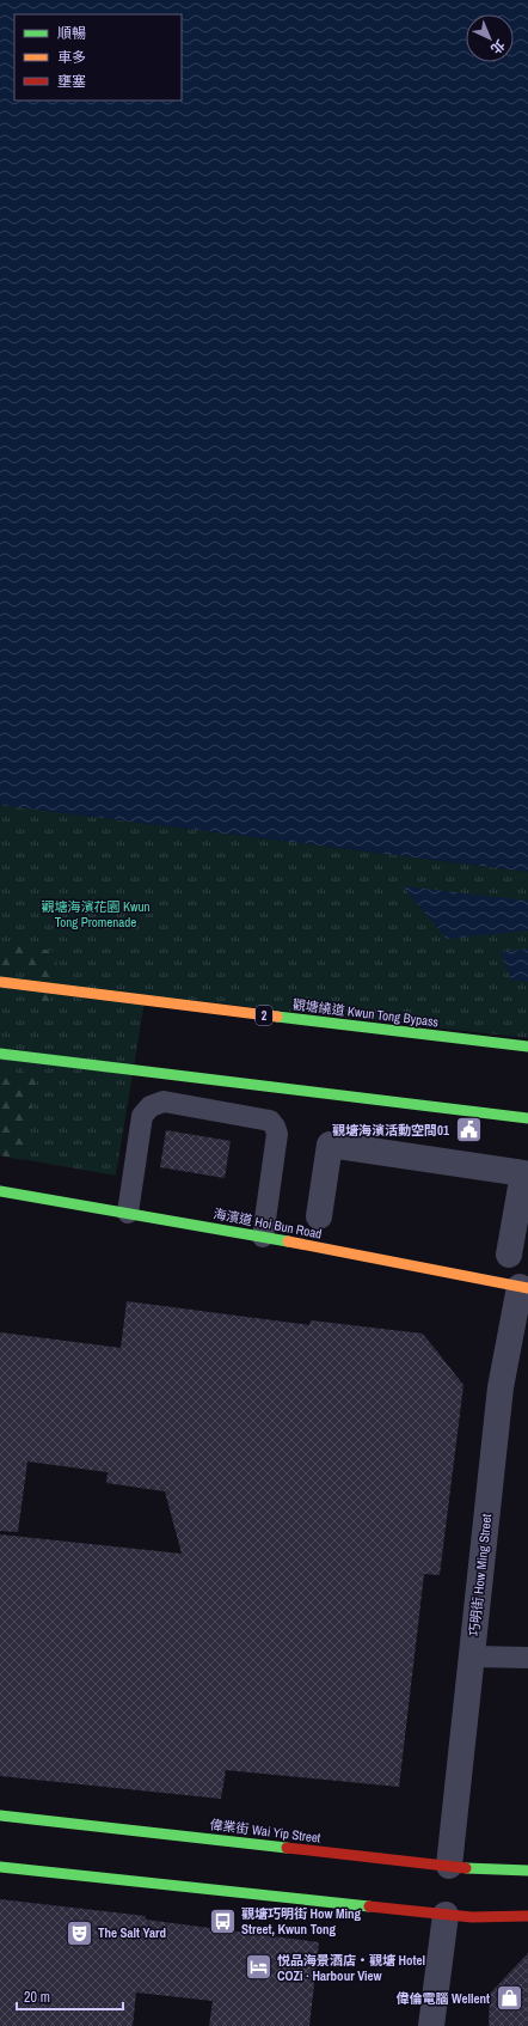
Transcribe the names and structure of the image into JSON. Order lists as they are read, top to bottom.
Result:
{
  "streets": {
    "main road": [
      "觀塘繞道 Kwun Tong Bypass",
      "2",
      "海濱道 Hoi Bun Road",
      "偉業街 Wai Yip Street"
    ],
    "street": ["巧明街 How Ming Street"]
  },
  "crossings": [
    ["海濱道 Hoi Bun Road", "巧明街 How Ming Street"],
    ["巧明街 How Ming Street", "偉業街 Wai Yip Street"]
  ],
  "parks": ["觀塘海濱花園 Kwun Tong Promenade"],
  "places": {
    "public building": ["觀塘海濱活動空間01"],
    "bus stop": ["觀塘巧明街 How Ming Street, Kwun Tong"],
    "theatre": ["The Salt Yard"],
    "hotel": ["悦品海景酒店‧觀塘 Hotel COZi ∙ Harbour View"],
    "shop": ["偉倫電腦 Wellent"]
  },
  "legend": ["順暢", "車多", "壅塞"],
  "scale_bar": "20 m",
  "north": "bottom right"
}
